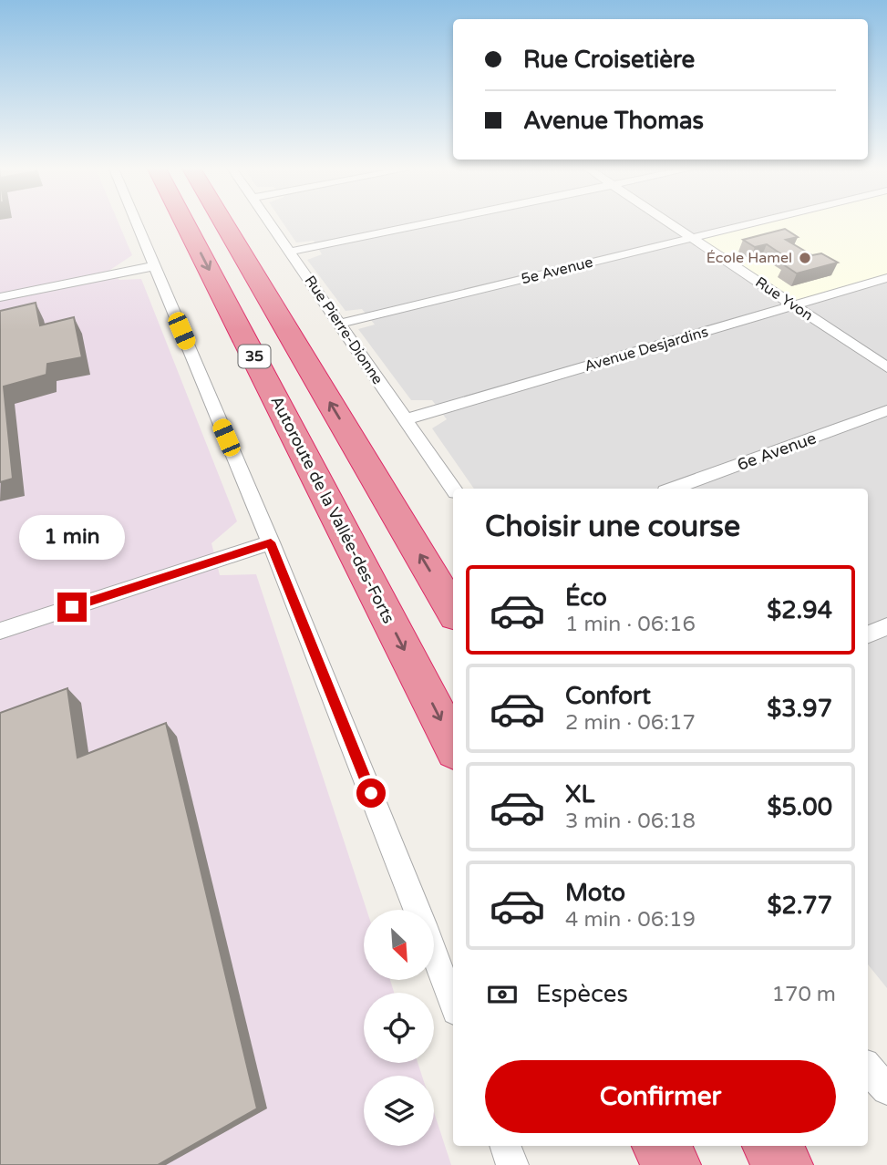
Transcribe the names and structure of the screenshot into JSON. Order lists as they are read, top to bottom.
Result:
{
  "streets": {
    "highway": ["35", "Autoroute de la Vallée-des-Forts"],
    "street": [
      "5e Avenue",
      "Rue Yvon",
      "Rue Pierre-Dionne",
      "Avenue Desjardins",
      "6e Avenue"
    ]
  },
  "crossings": [
    ["5e Avenue", "Rue Yvon"],
    ["5e Avenue", "Rue Pierre-Dionne"],
    ["Rue Yvon", "Avenue Desjardins"],
    ["Rue Pierre-Dionne", "Avenue Desjardins"]
  ],
  "places": ["École Hamel"],
  "north": "bottom right",
  "page": {
    "banner": ["Rue Croisetière", "Avenue Thomas"],
    "heading": "Choisir une course",
    "bubble": "1 min",
    "list": [
      {
        "name": "Éco",
        "note": "1 min · 06:16",
        "value": "$2.94"
      },
      {
        "name": "Confort",
        "note": "2 min · 06:17",
        "value": "$3.97"
      },
      {
        "name": "XL",
        "note": "3 min · 06:18",
        "value": "$5.00"
      },
      {
        "name": "Moto",
        "note": "4 min · 06:19",
        "value": "$2.77"
      }
    ],
    "pay": ["Espèces", "170 m"],
    "buttons": "Confirmer"
  }
}
